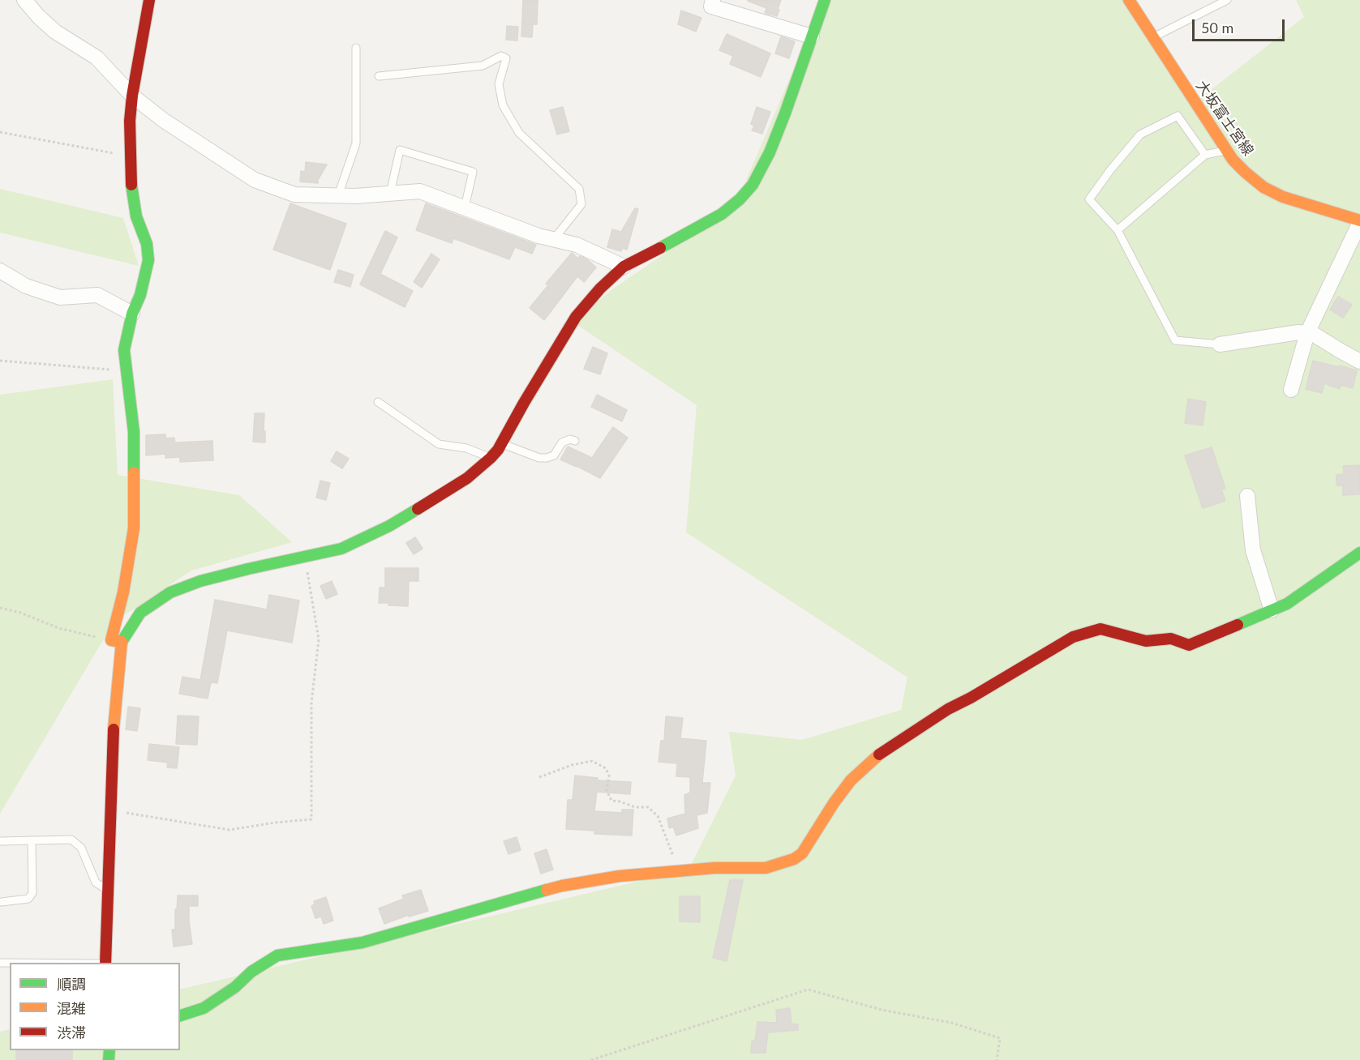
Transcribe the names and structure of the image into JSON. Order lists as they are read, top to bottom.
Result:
{
  "streets": {
    "street": ["大坂富士宮線"]
  },
  "legend": ["順調", "混雑", "渋滞"],
  "scale_bar": "50 m"
}
